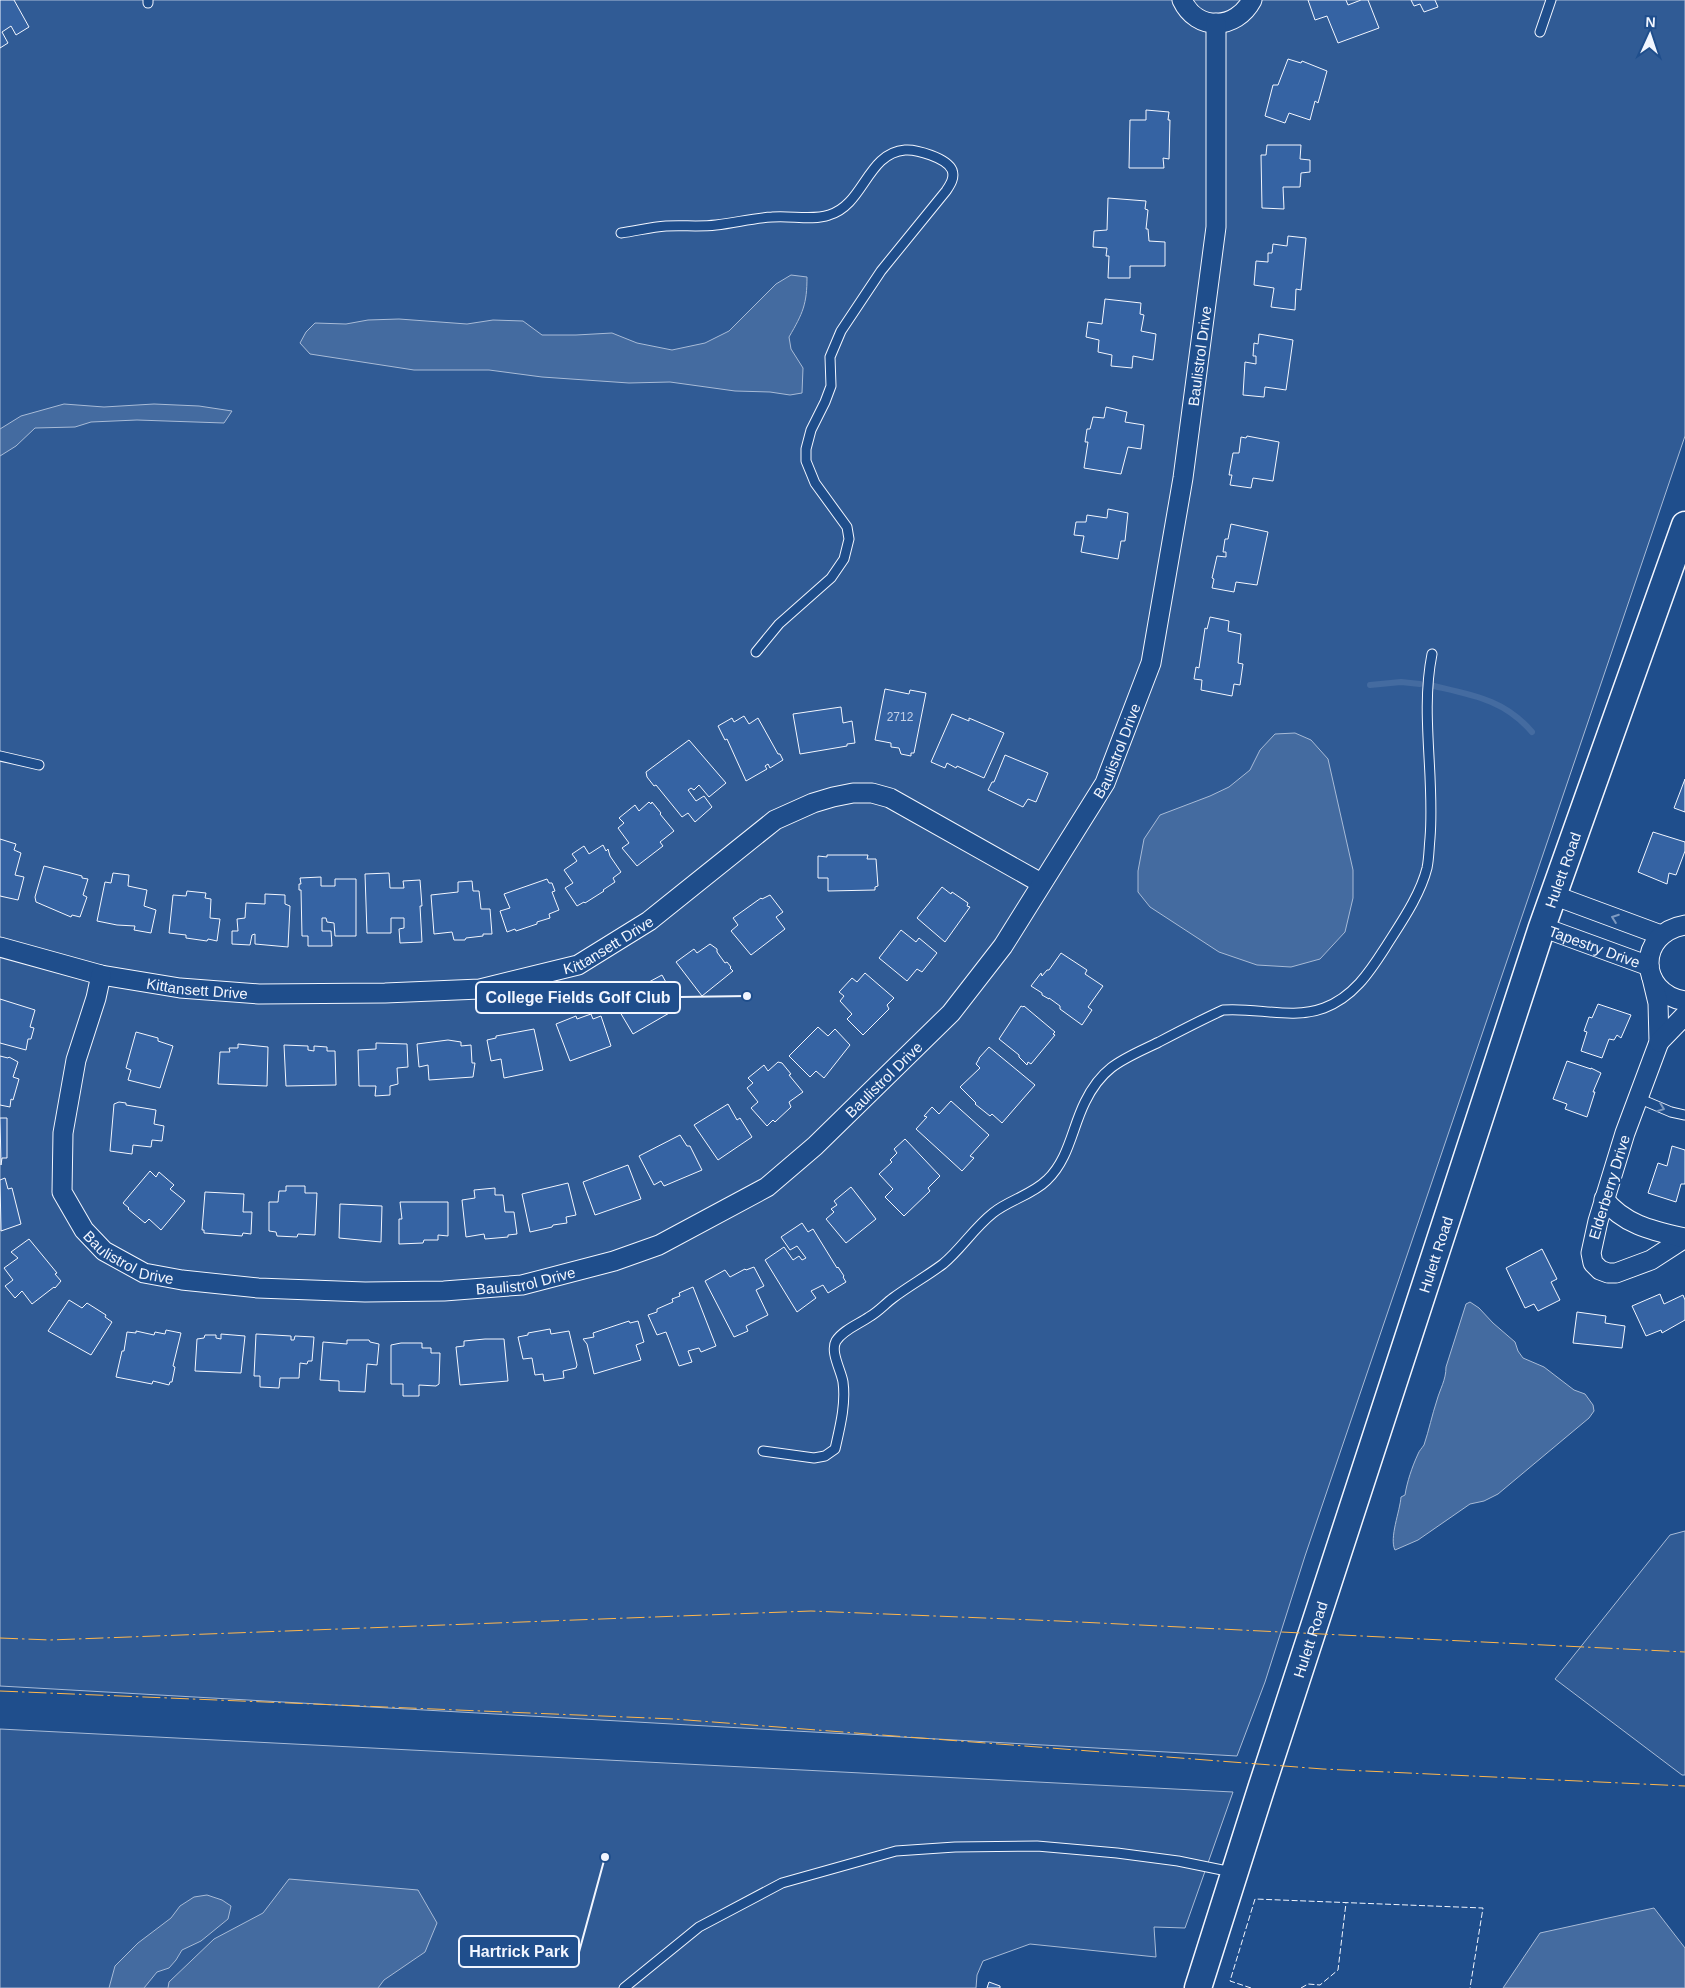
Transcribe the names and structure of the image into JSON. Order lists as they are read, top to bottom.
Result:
{
  "streets": {
    "street": [
      "Baulistrol Drive",
      "Hulett Road",
      "Kittansett Drive",
      "Tapestry Drive",
      "Elderberry Drive"
    ]
  },
  "crossings": [
    ["Baulistrol Drive", "Kittansett Drive"],
    ["Hulett Road", "Tapestry Drive"],
    ["Tapestry Drive", "Elderberry Drive"]
  ],
  "places": ["College Fields Golf Club", "Hartrick Park"],
  "house_numbers": ["2712"],
  "north": "top"
}
